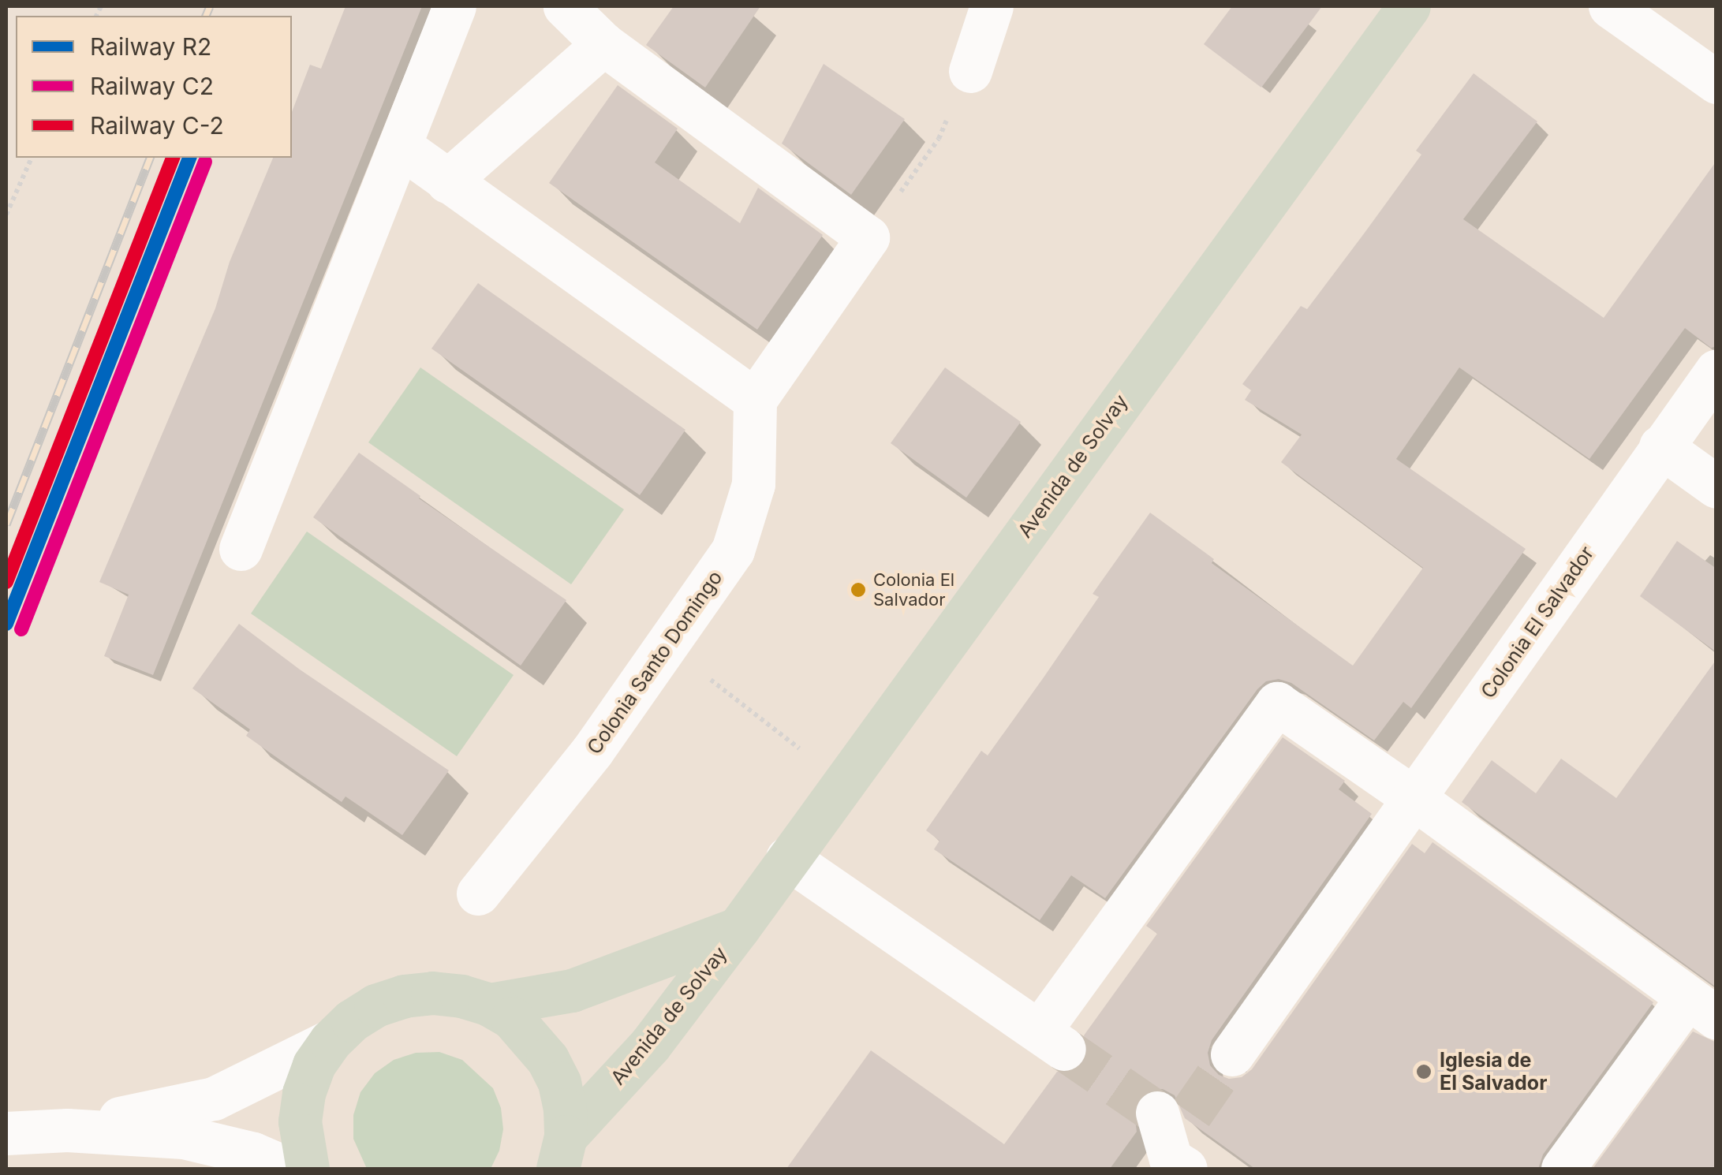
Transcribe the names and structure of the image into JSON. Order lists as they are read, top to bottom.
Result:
{
  "streets": {
    "highway": ["Avenida de Solvay"],
    "street": ["Colonia El Salvador", "Colonia Santo Domingo"]
  },
  "places": ["Colonia El Salvador", "Iglesia de El Salvador"],
  "lines": ["rail line R2", "rail line C-2", "rail line C2"],
  "legend": ["Railway R2", "Railway C2", "Railway C-2"]
}
